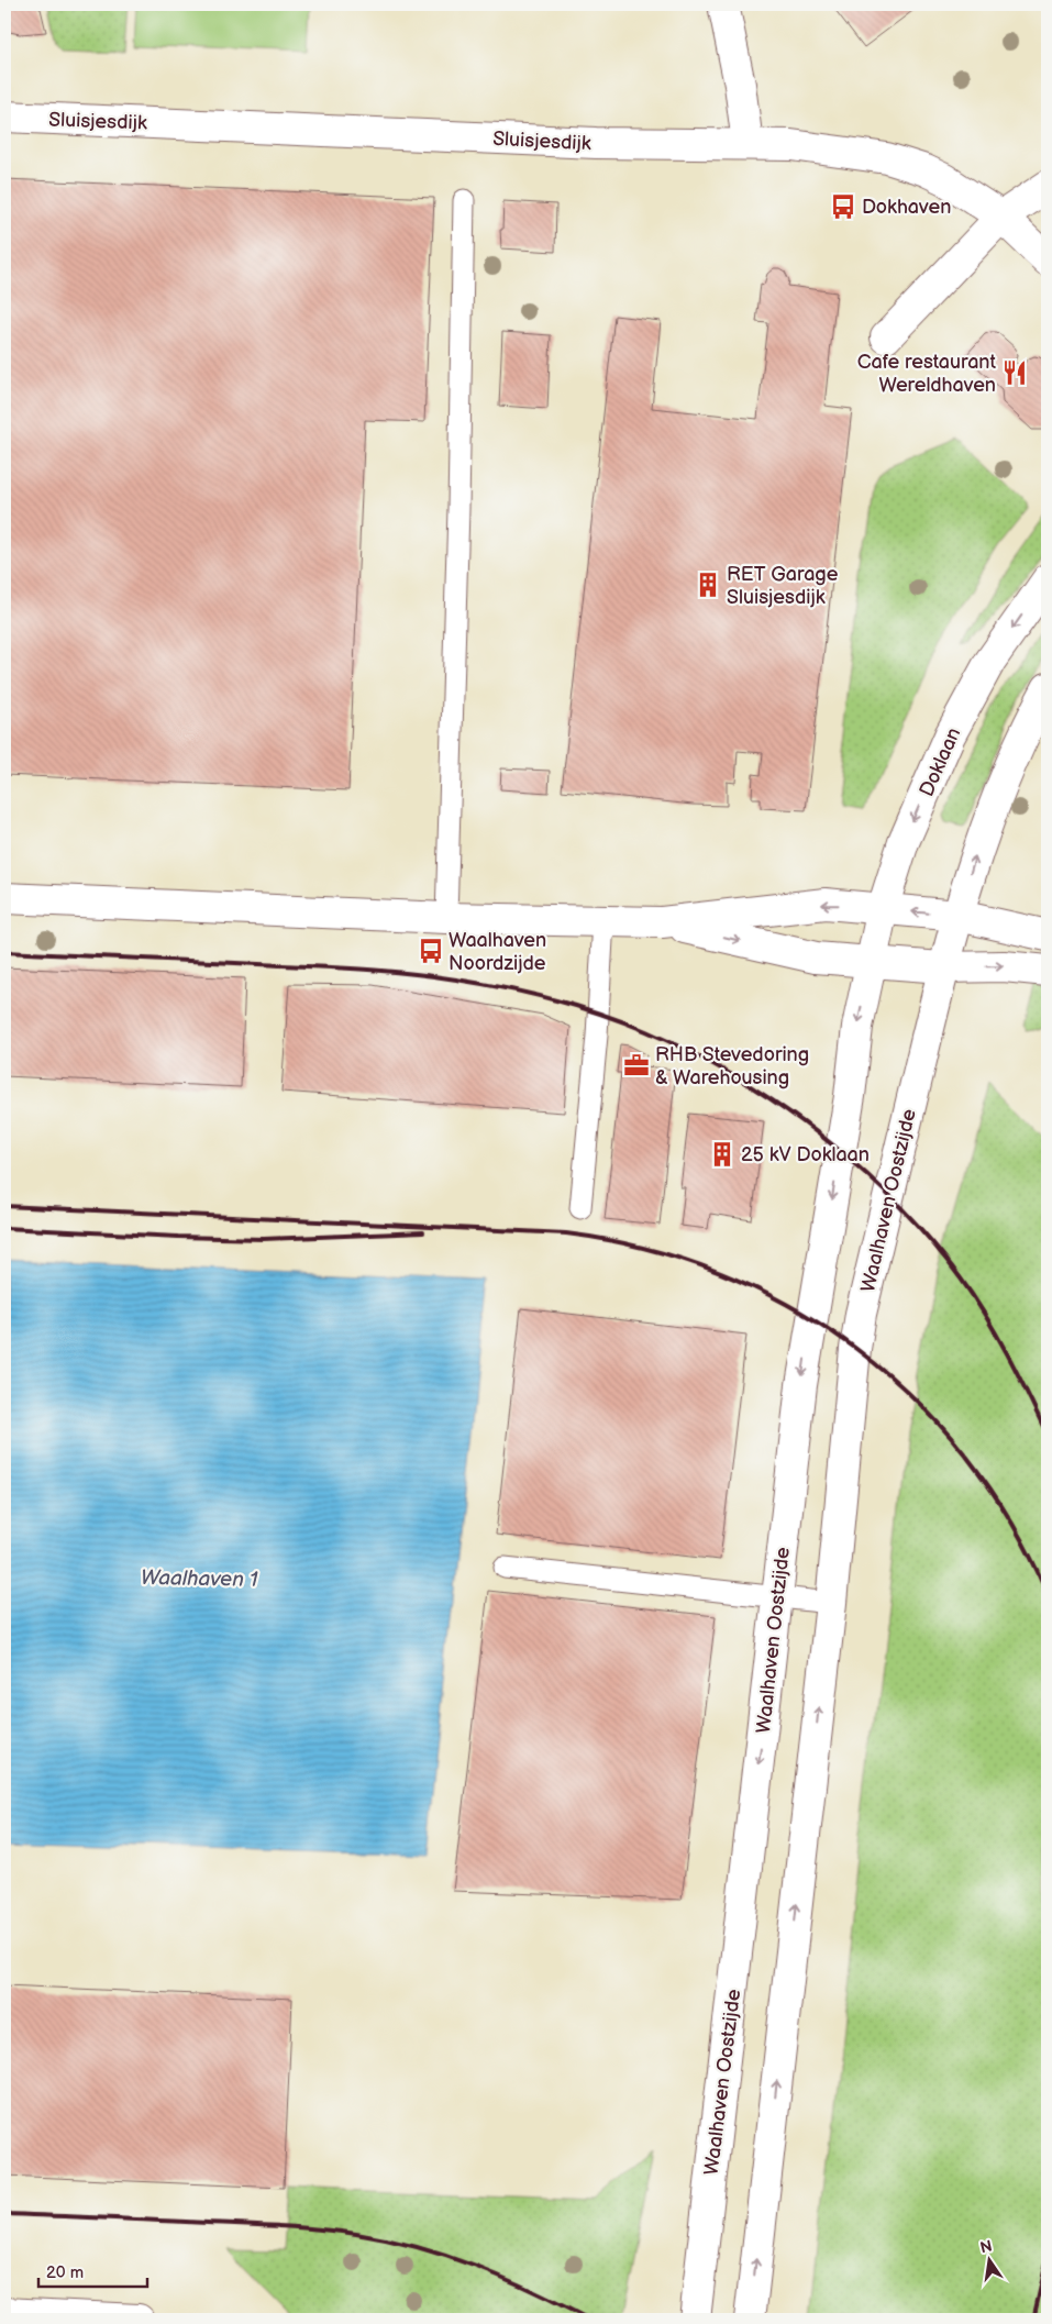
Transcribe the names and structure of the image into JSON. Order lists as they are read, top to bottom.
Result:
{
  "streets": {
    "main road": ["Sluisjesdijk", "Doklaan", "Waalhaven Oostzijde"]
  },
  "crossings": [
    ["Doklaan", "Waalhaven Oostzijde"]
  ],
  "water": ["Waalhaven 1"],
  "places": {
    "bus stop": ["Dokhaven", "Waalhaven Noordzijde"],
    "restaurant": ["Cafe restaurant Wereldhaven"],
    "building": ["RET Garage Sluisjesdijk", "25 kV Doklaan"],
    "office": ["RHB Stevedoring & Warehousing"]
  },
  "scale_bar": "20 m",
  "north": "top"
}
